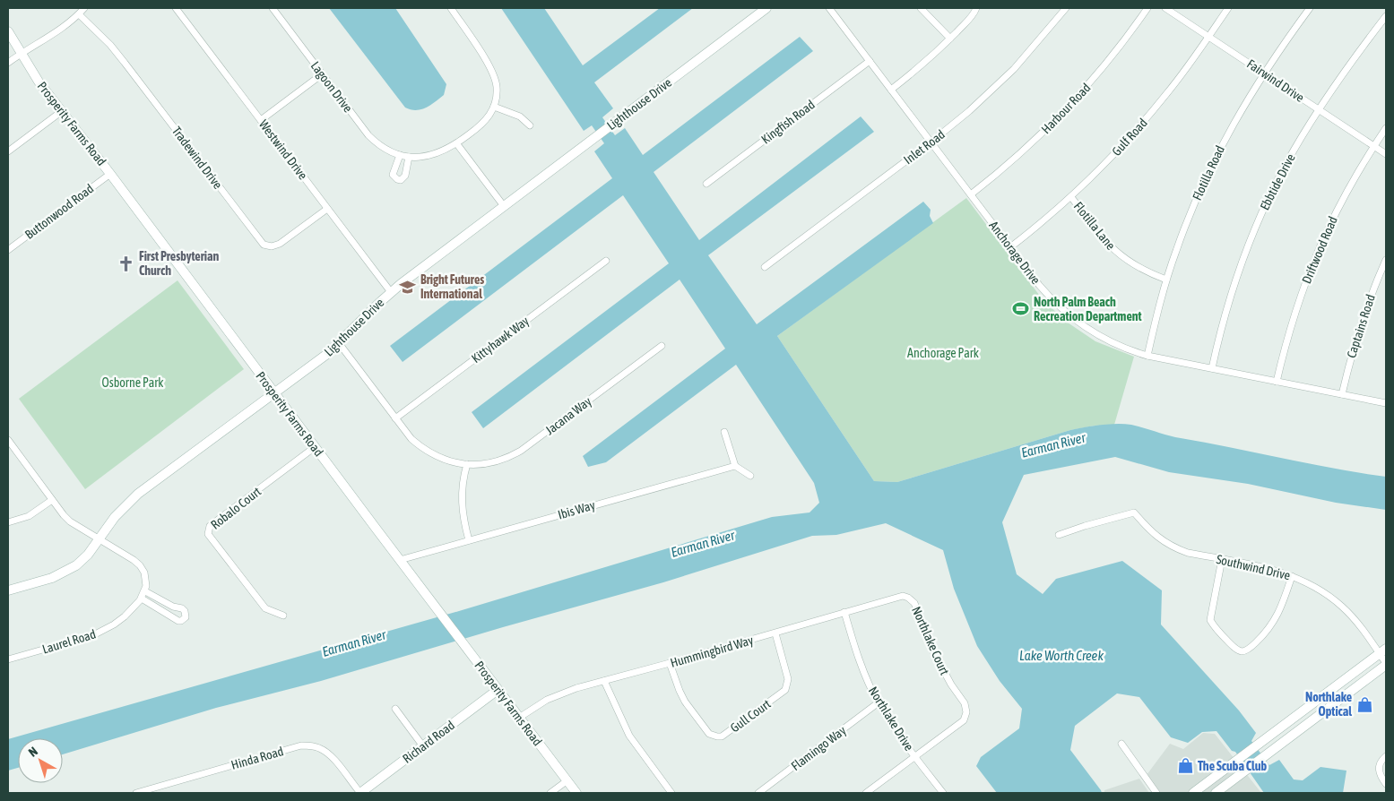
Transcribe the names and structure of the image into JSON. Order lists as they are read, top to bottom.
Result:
{
  "streets": {
    "street": [
      "Fairwind Drive",
      "Lagoon Drive",
      "Lighthouse Drive",
      "Harbour Road",
      "Kingfish Road",
      "Prosperity Farms Road",
      "Gulf Road",
      "Inlet Road",
      "Westwind Drive",
      "Tradewind Drive",
      "Flotilla Road",
      "Ebbtide Drive",
      "Buttonwood Road",
      "Flotilla Lane",
      "Driftwood Road",
      "Anchorage Drive",
      "Captains Road",
      "Kittyhawk Way",
      "Jacana Way",
      "Robalo Court",
      "Ibis Way",
      "Southwind Drive",
      "Northlake Court",
      "Laurel Road",
      "Hummingbird Way",
      "Gull Court",
      "Northlake Drive",
      "Richard Road",
      "Flamingo Way",
      "Hinda Road"
    ]
  },
  "crossings": [
    ["Fairwind Drive", "Gulf Road"],
    ["Fairwind Drive", "Flotilla Road"],
    ["Fairwind Drive", "Ebbtide Drive"],
    ["Fairwind Drive", "Driftwood Road"],
    ["Lighthouse Drive", "Prosperity Farms Road"],
    ["Lighthouse Drive", "Westwind Drive"],
    ["Harbour Road", "Anchorage Drive"],
    ["Kingfish Road", "Anchorage Drive"],
    ["Prosperity Farms Road", "Buttonwood Road"],
    ["Prosperity Farms Road", "Robalo Court"],
    ["Prosperity Farms Road", "Ibis Way"],
    ["Prosperity Farms Road", "Hummingbird Way"],
    ["Prosperity Farms Road", "Richard Road"],
    ["Gulf Road", "Flotilla Lane"],
    ["Gulf Road", "Anchorage Drive"],
    ["Inlet Road", "Anchorage Drive"],
    ["Westwind Drive", "Tradewind Drive"],
    ["Flotilla Road", "Flotilla Lane"],
    ["Flotilla Road", "Anchorage Drive"],
    ["Ebbtide Drive", "Anchorage Drive"],
    ["Driftwood Road", "Anchorage Drive"],
    ["Anchorage Drive", "Captains Road"],
    ["Northlake Court", "Hummingbird Way"],
    ["Northlake Court", "Northlake Drive"],
    ["Hummingbird Way", "Gull Court"],
    ["Hummingbird Way", "Northlake Drive"],
    ["Northlake Drive", "Flamingo Way"],
    ["Richard Road", "Hinda Road"]
  ],
  "water": ["Earman River", "Lake Worth Creek"],
  "parks": ["Anchorage Park", "Osborne Park"],
  "places": {
    "church": ["First Presbyterian Church"],
    "school or university": ["Bright Futures International"],
    "sports": ["North Palm Beach Recreation Department"],
    "shop": ["Northlake Optical", "The Scuba Club"]
  },
  "north": "top left"
}
